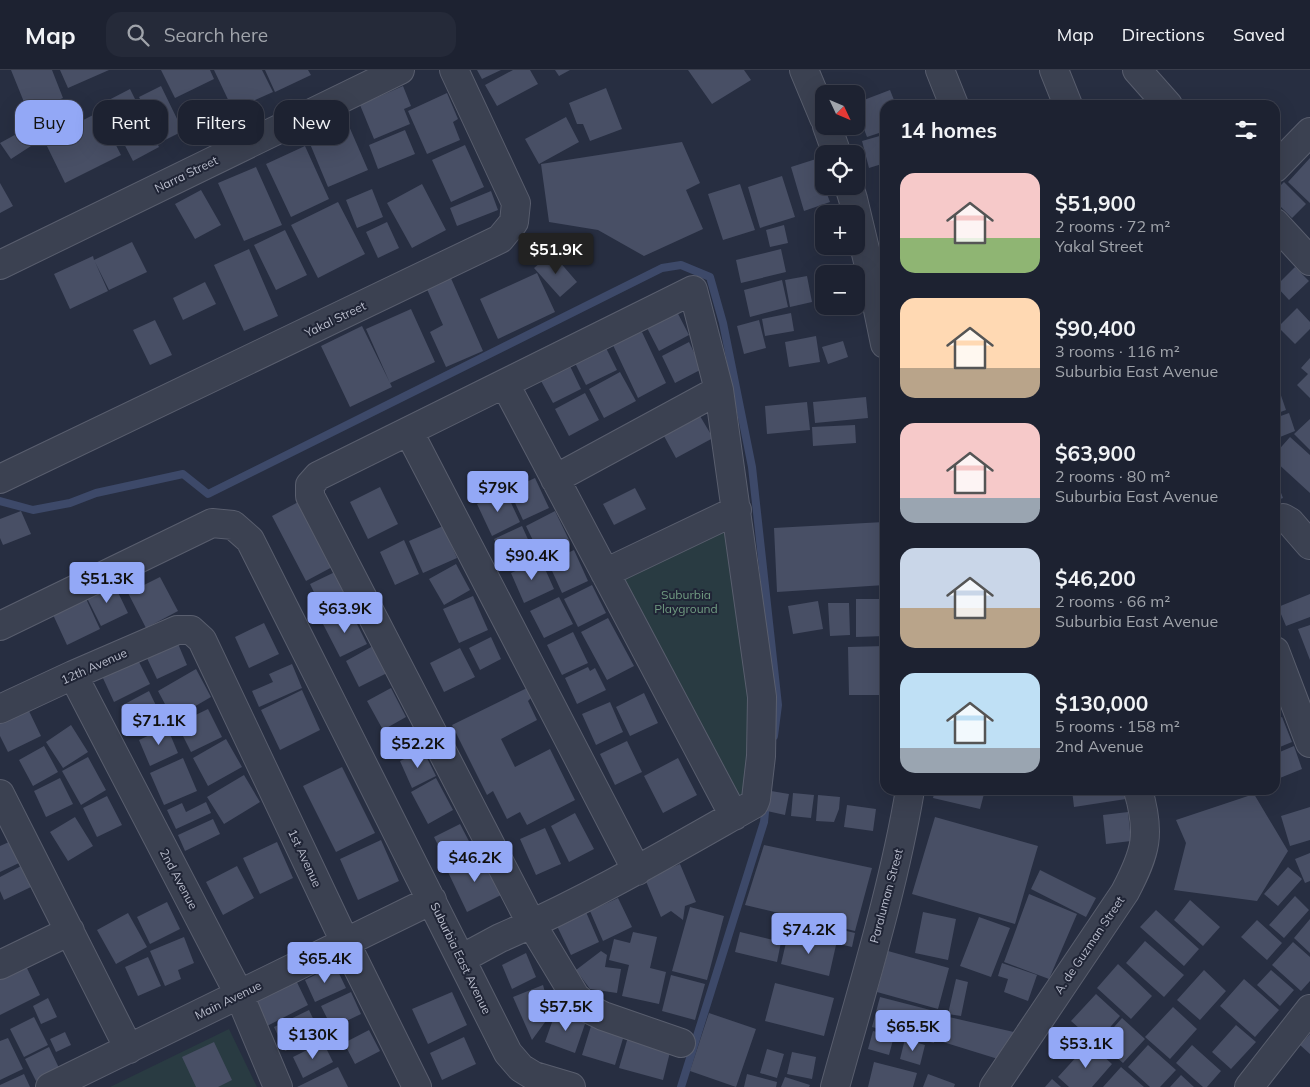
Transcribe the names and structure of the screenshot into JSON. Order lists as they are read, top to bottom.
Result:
{
  "streets": {
    "street": [
      "Narra Street",
      "Yakal Street",
      "12th Avenue",
      "1st Avenue",
      "2nd Avenue",
      "Paraluman Street",
      "A. de Guzman Street",
      "Suburbia East Avenue",
      "Main Avenue"
    ]
  },
  "crossings": [
    ["12th Avenue", "1st Avenue"],
    ["12th Avenue", "2nd Avenue"],
    ["1st Avenue", "Main Avenue"],
    ["2nd Avenue", "Main Avenue"],
    ["Suburbia East Avenue", "Main Avenue"]
  ],
  "parks": ["Suburbia Playground"],
  "north": "bottom right",
  "page": {
    "header": "Map",
    "search": "Search here",
    "nav": ["Map", "Directions", "Saved"],
    "map_buttons": ["+", "−"],
    "chip": [
      "Buy",
      "Rent",
      "Filters",
      "New"
    ],
    "heading": "14 homes",
    "list": [
      {
        "name": "$51,900",
        "note": "2 rooms · 72 m² · Yakal Street"
      },
      {
        "name": "$90,400",
        "note": "3 rooms · 116 m² · Suburbia East Avenue"
      },
      {
        "name": "$63,900",
        "note": "2 rooms · 80 m² · Suburbia East Avenue"
      },
      {
        "name": "$46,200",
        "note": "2 rooms · 66 m² · Suburbia East Avenue"
      },
      {
        "name": "$130,000",
        "note": "5 rooms · 158 m² · 2nd Avenue"
      }
    ],
    "price": [
      "$51.9K",
      "$79K",
      "$90.4K",
      "$51.3K",
      "$63.9K",
      "$71.1K",
      "$52.2K",
      "$46.2K",
      "$74.2K",
      "$65.4K",
      "$57.5K",
      "$65.5K",
      "$130K",
      "$53.1K"
    ]
  }
}
